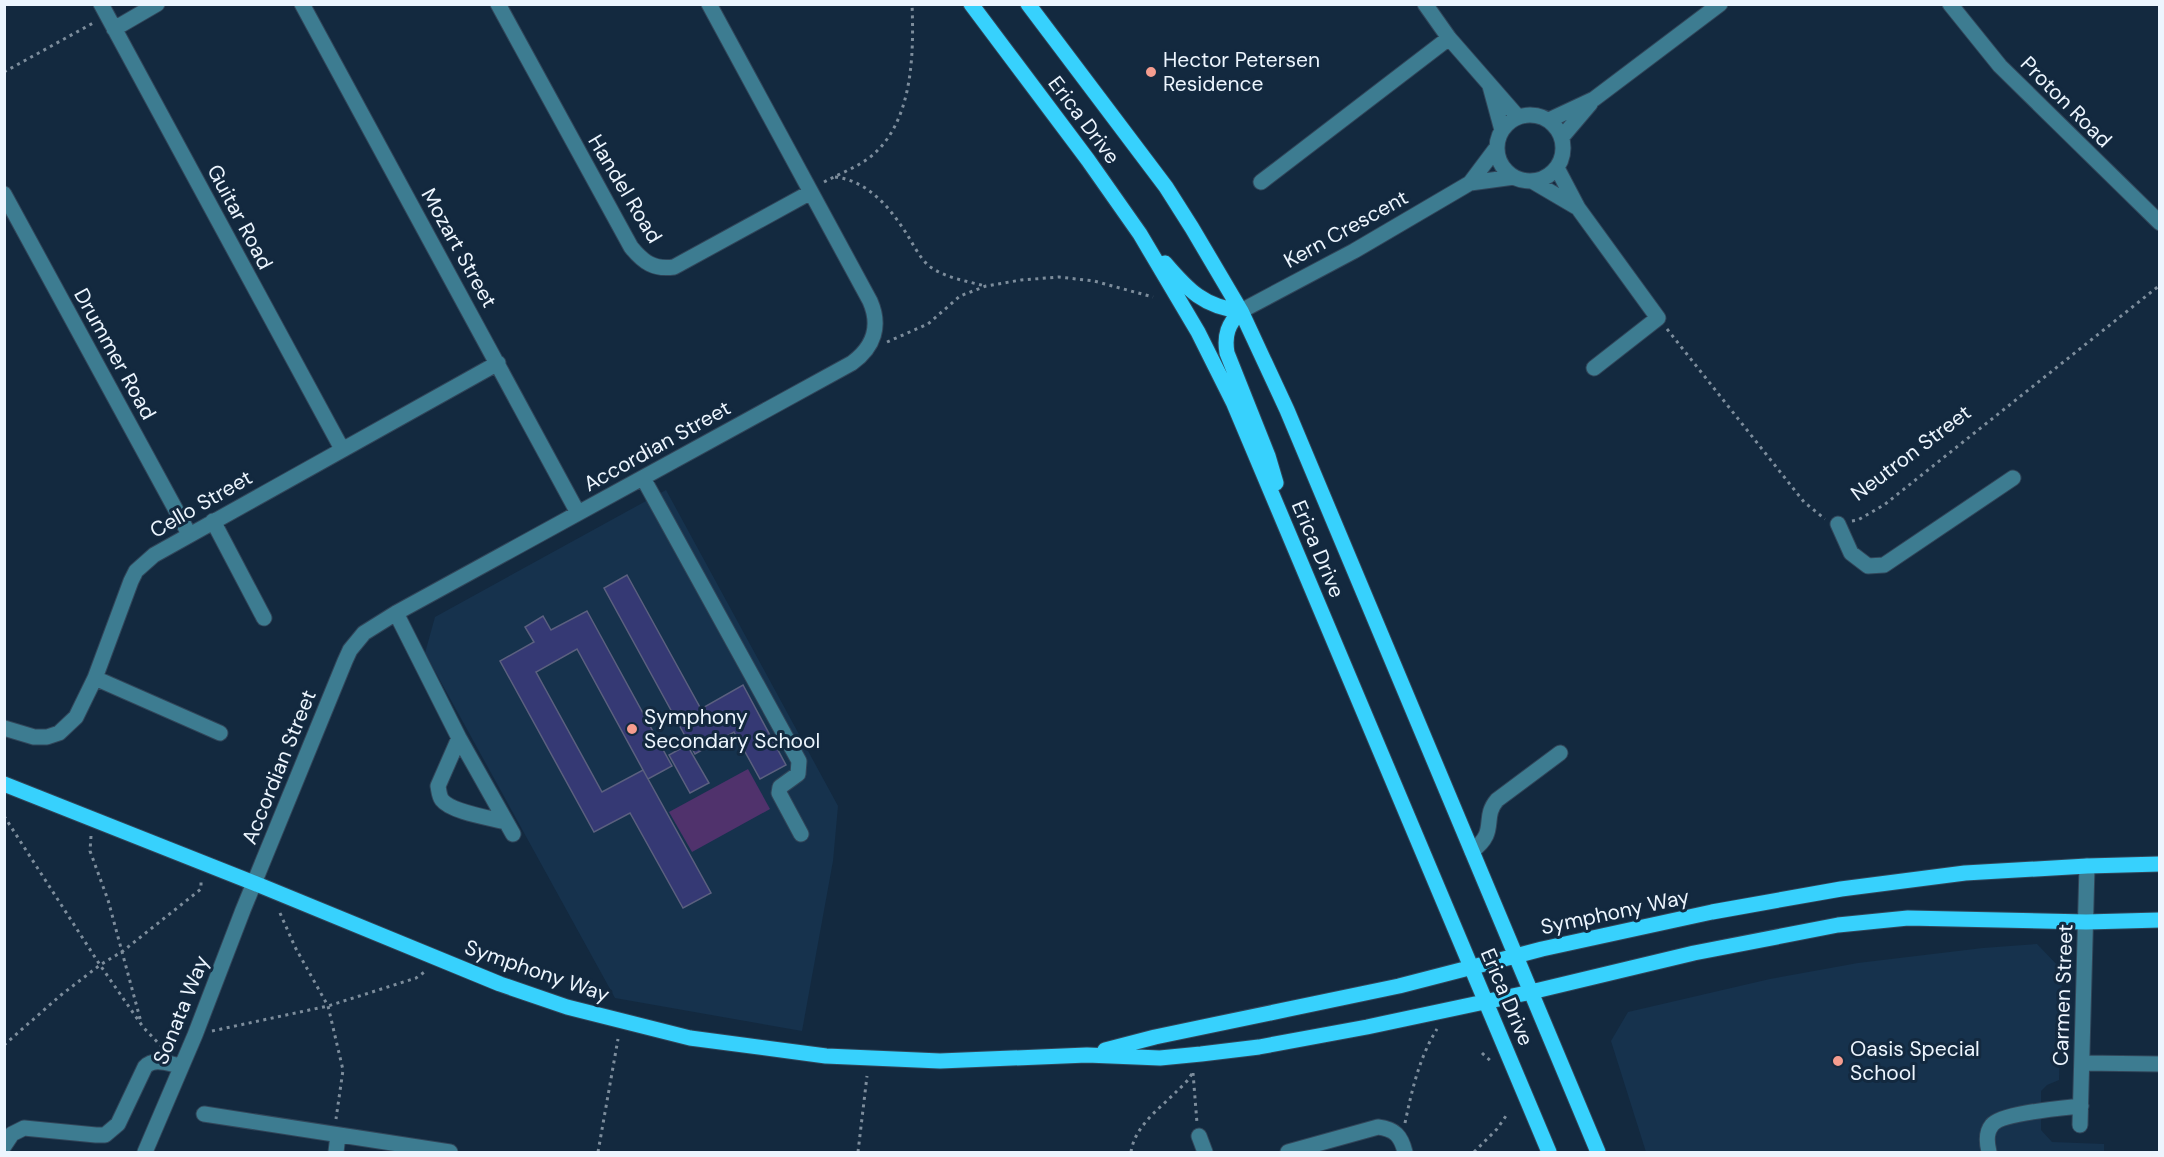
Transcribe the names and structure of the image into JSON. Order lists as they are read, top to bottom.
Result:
{
  "streets": {
    "main road": ["Erica Drive", "Symphony Way"],
    "street": [
      "Proton Road",
      "Handel Road",
      "Guitar Road",
      "Kern Crescent",
      "Mozart Street",
      "Drummer Road",
      "Accordian Street",
      "Cello Street",
      "Carmen Street",
      "Sonata Way"
    ],
    "path": ["Neutron Street"]
  },
  "crossings": [
    ["Erica Drive", "Kern Crescent"],
    ["Erica Drive", "Symphony Way"],
    ["Handel Road", "Accordian Street"],
    ["Guitar Road", "Cello Street"],
    ["Mozart Street", "Accordian Street"],
    ["Mozart Street", "Cello Street"],
    ["Drummer Road", "Cello Street"],
    ["Accordian Street", "Symphony Way"],
    ["Accordian Street", "Sonata Way"],
    ["Symphony Way", "Carmen Street"],
    ["Symphony Way", "Sonata Way"]
  ],
  "places": ["Hector Petersen Residence", "Symphony Secondary School", "Oasis Special School"]
}
